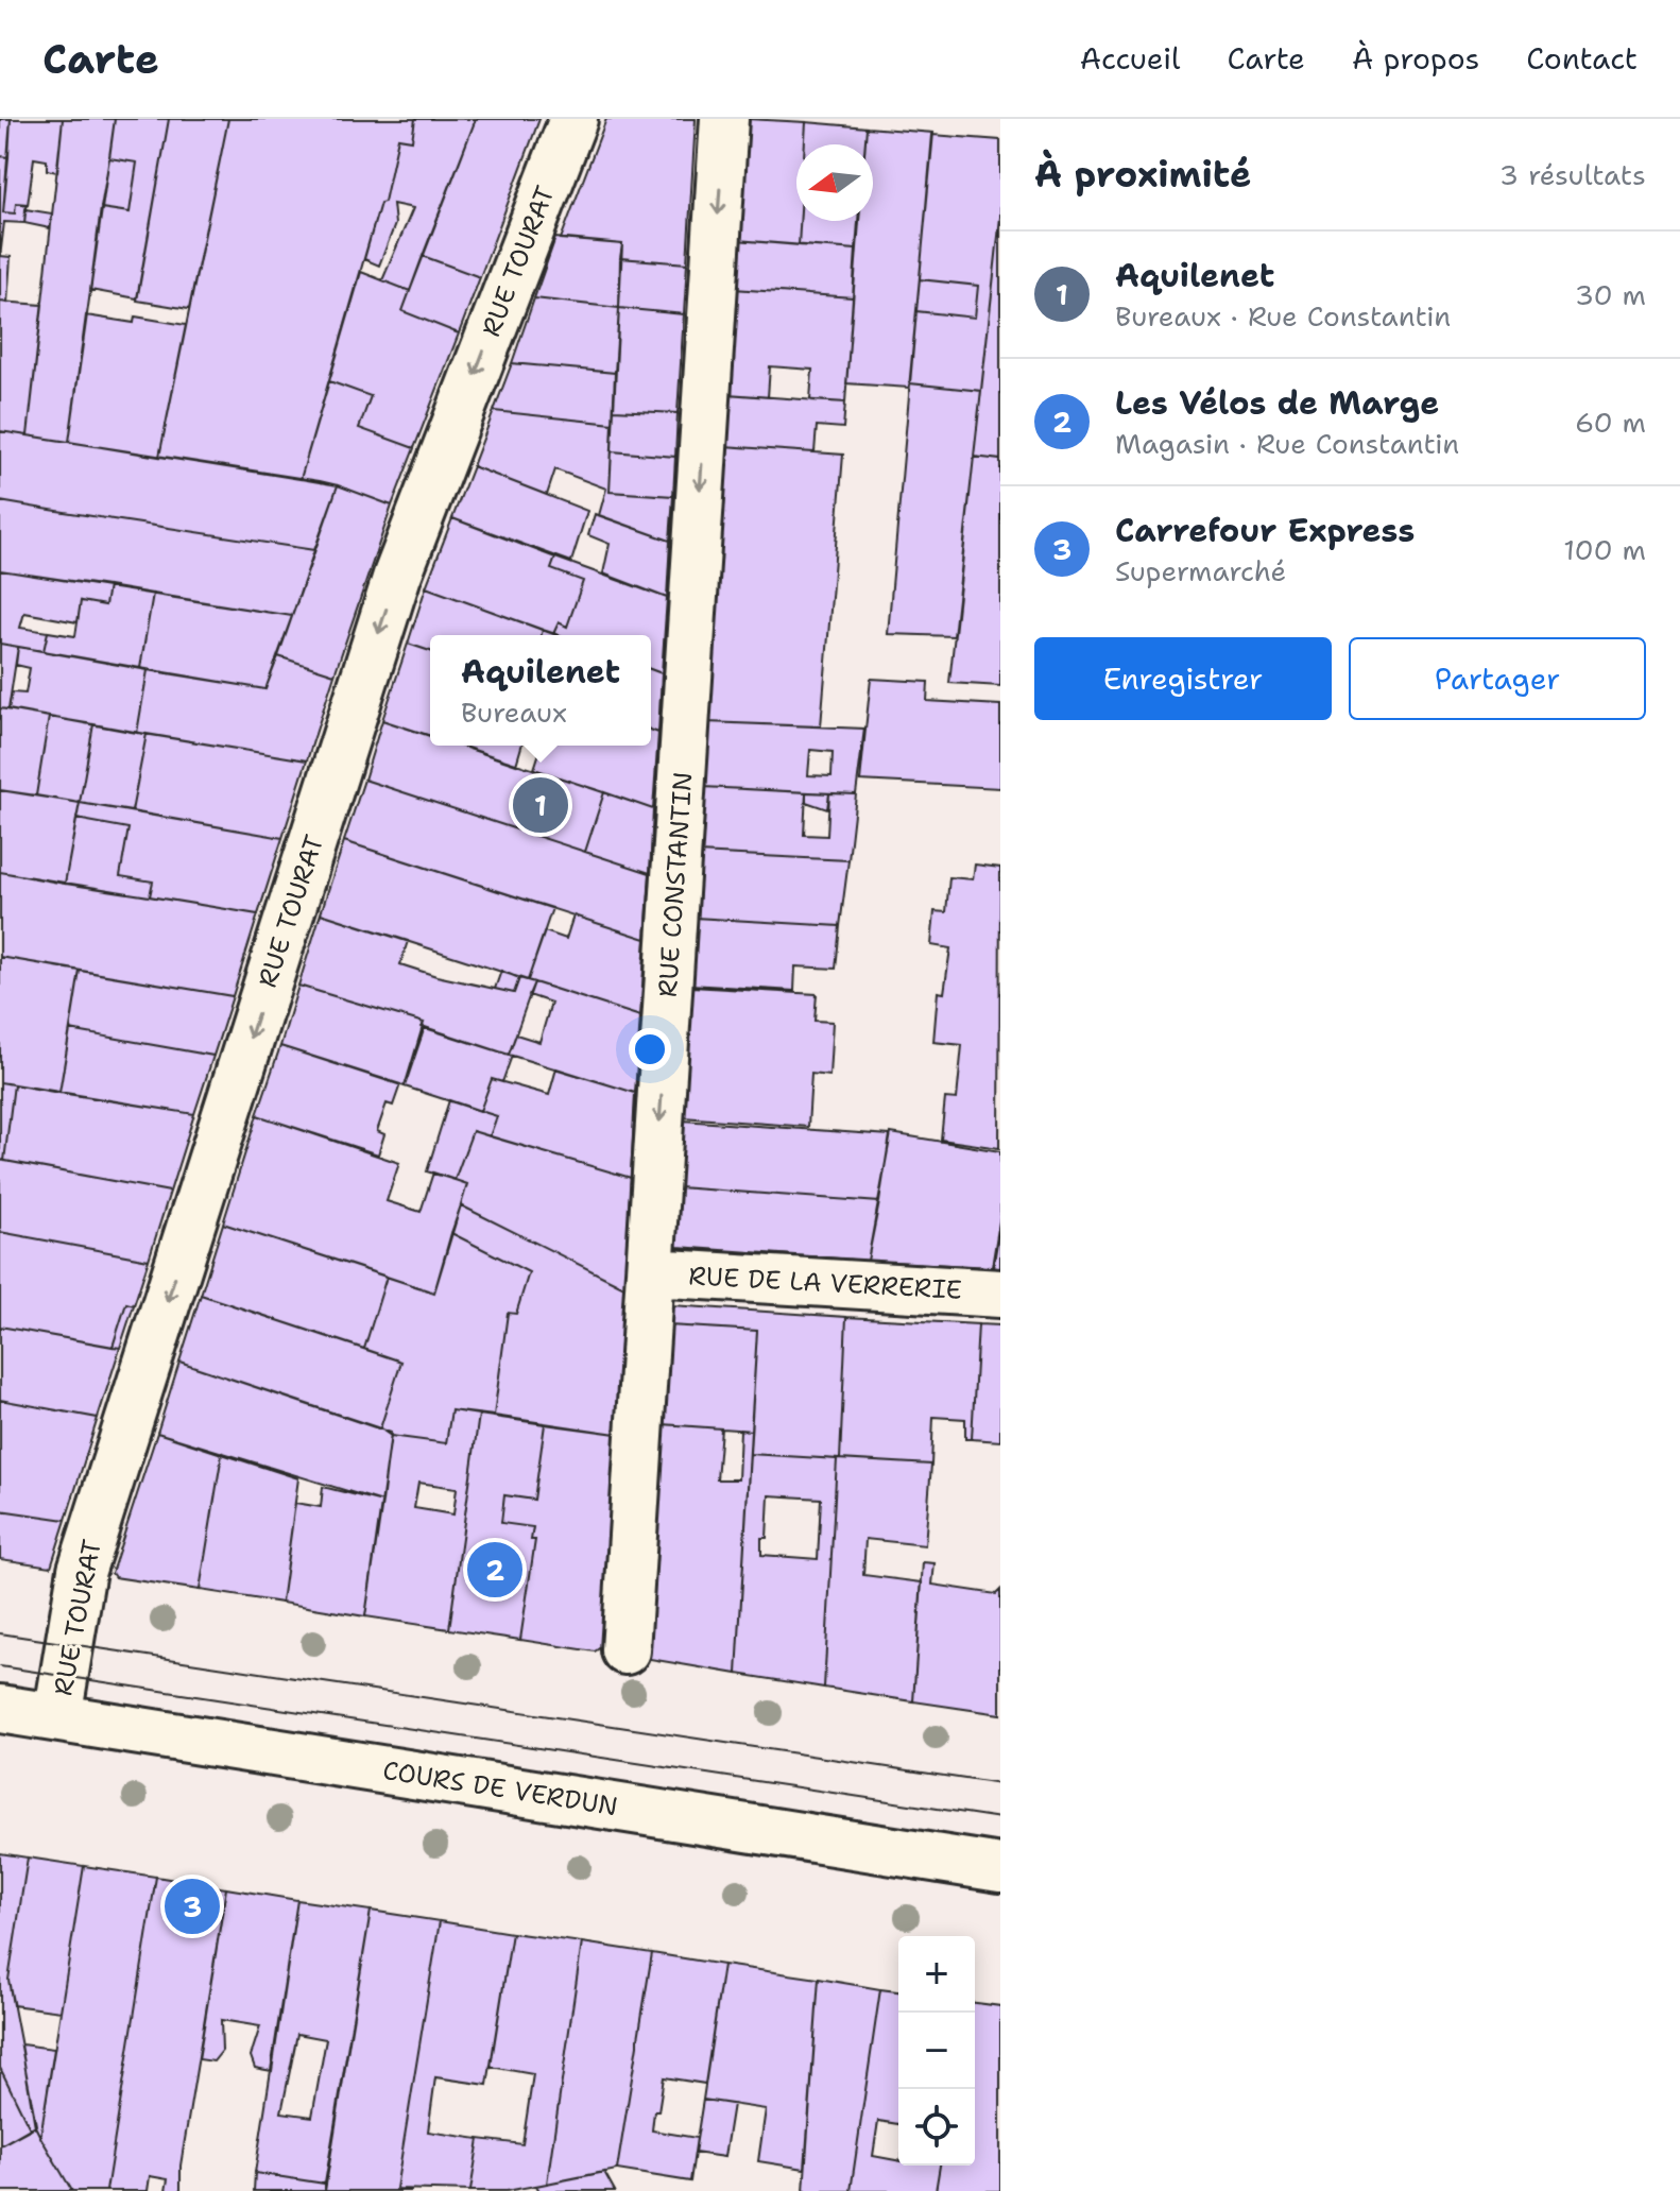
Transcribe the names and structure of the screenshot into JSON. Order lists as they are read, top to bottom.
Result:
{
  "streets": {
    "street": [
      "RUE TOURAT",
      "RUE CONSTANTIN",
      "RUE DE LA VERRERIE",
      "COURS DE VERDUN"
    ]
  },
  "crossings": [
    ["RUE TOURAT", "COURS DE VERDUN"],
    ["RUE CONSTANTIN", "RUE DE LA VERRERIE"]
  ],
  "one_way": ["RUE TOURAT", "RUE CONSTANTIN"],
  "north": "left",
  "page": {
    "header": "Carte",
    "nav": [
      "Accueil",
      "Carte",
      "À propos",
      "Contact"
    ],
    "heading": ["À proximité", "3 résultats"],
    "list": [
      {
        "mark": "1",
        "name": "Aquilenet",
        "note": "Bureaux · Rue Constantin",
        "value": "30 m"
      },
      {
        "mark": "2",
        "name": "Les Vélos de Marge",
        "note": "Magasin · Rue Constantin",
        "value": "60 m"
      },
      {
        "mark": "3",
        "name": "Carrefour Express",
        "note": "Supermarché",
        "value": "100 m"
      }
    ],
    "buttons": ["Enregistrer", "Partager"],
    "popup": ["Aquilenet", "Bureaux"],
    "pins": ["1", "2", "3"],
    "map_buttons": ["+", "−"]
  }
}
